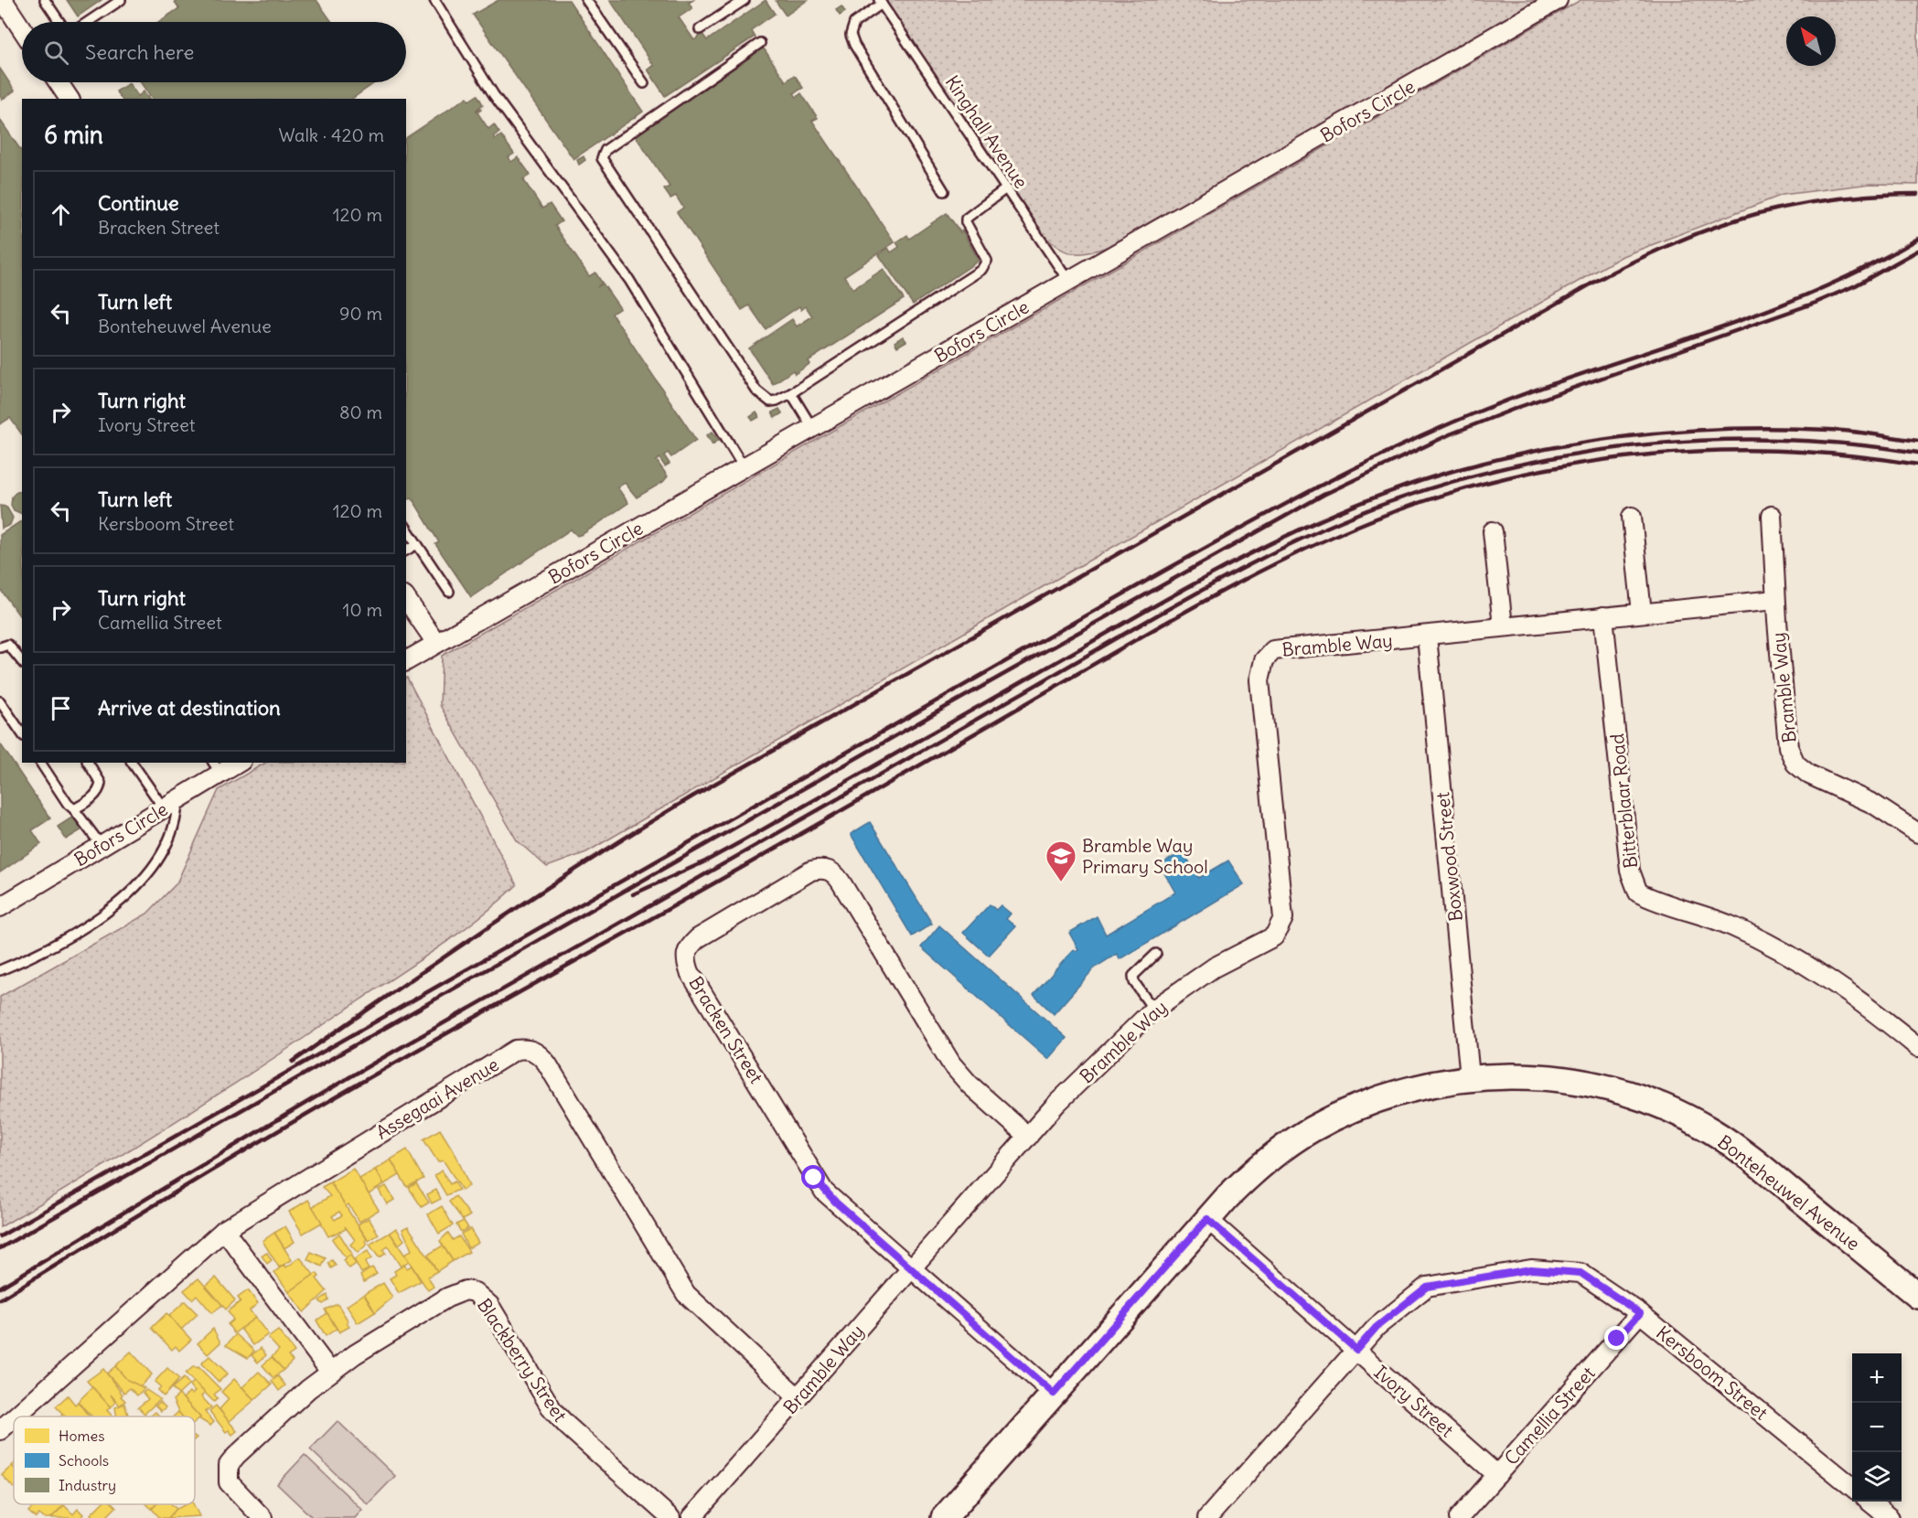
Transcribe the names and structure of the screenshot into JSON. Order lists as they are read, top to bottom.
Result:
{
  "streets": {
    "street": [
      "Bofors Circle",
      "Bramble Way",
      "Bitterblaar Road",
      "Boxwood Street",
      "Bracken Street",
      "Assegaai Avenue",
      "Bonteheuwel Avenue",
      "Blackberry Street",
      "Kersboom Street",
      "Ivory Street",
      "Camellia Street"
    ],
    "lane": ["Kinghall Avenue"]
  },
  "crossings": [
    ["Bofors Circle", "Kinghall Avenue"],
    ["Bramble Way", "Bitterblaar Road"],
    ["Bramble Way", "Boxwood Street"],
    ["Bramble Way", "Bracken Street"],
    ["Bramble Way", "Assegaai Avenue"],
    ["Boxwood Street", "Bonteheuwel Avenue"],
    ["Bracken Street", "Bonteheuwel Avenue"],
    ["Bonteheuwel Avenue", "Ivory Street"],
    ["Kersboom Street", "Ivory Street"],
    ["Kersboom Street", "Camellia Street"],
    ["Ivory Street", "Camellia Street"]
  ],
  "places": {
    "school or university": ["Bramble Way Primary School"]
  },
  "legend": ["Homes", "Schools", "Industry"],
  "north": "top left",
  "page": {
    "search": "Search here",
    "heading": ["6 min", "Walk · 420 m"],
    "list": [
      ["Continue", "Bracken Street", "120 m"],
      ["Turn left", "Bonteheuwel Avenue", "90 m"],
      ["Turn right", "Ivory Street", "80 m"],
      ["Turn left", "Kersboom Street", "120 m"],
      ["Turn right", "Camellia Street", "10 m"],
      "Arrive at destination"
    ],
    "map_buttons": ["+", "−"]
  }
}
